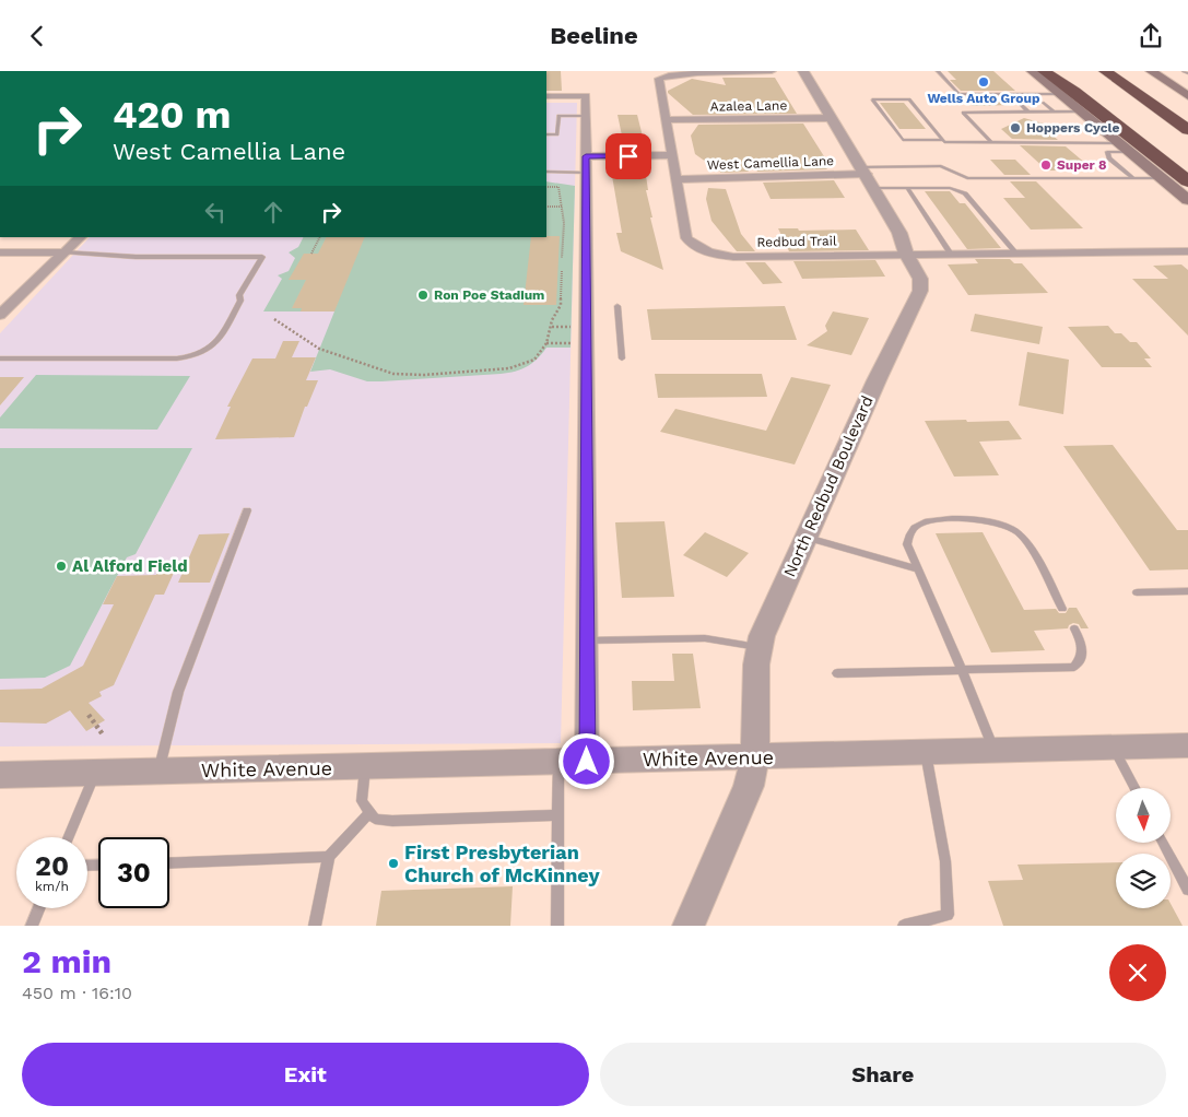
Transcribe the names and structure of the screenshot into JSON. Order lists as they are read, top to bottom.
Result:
{
  "streets": {
    "street": [
      "Azalea Lane",
      "West Camellia Lane",
      "Redbud Trail",
      "North Redbud Boulevard",
      "White Avenue"
    ]
  },
  "crossings": [
    ["Azalea Lane", "Redbud Trail"],
    ["Azalea Lane", "North Redbud Boulevard"],
    ["West Camellia Lane", "Redbud Trail"],
    ["West Camellia Lane", "North Redbud Boulevard"],
    ["Redbud Trail", "North Redbud Boulevard"],
    ["North Redbud Boulevard", "White Avenue"]
  ],
  "places": [
    "Wells Auto Group",
    "Hoppers Cycle",
    "Super 8",
    "Ron Poe Stadium",
    "Al Alford Field",
    "First Presbyterian Church of McKinney"
  ],
  "north": "bottom",
  "page": {
    "header": "Beeline",
    "turn": ["420 m", "West Camellia Lane"],
    "speed": "20 km/h",
    "limit": "30",
    "heading": ["2 min", "450 m · 16:10"],
    "buttons": ["Exit", "Share"]
  }
}
